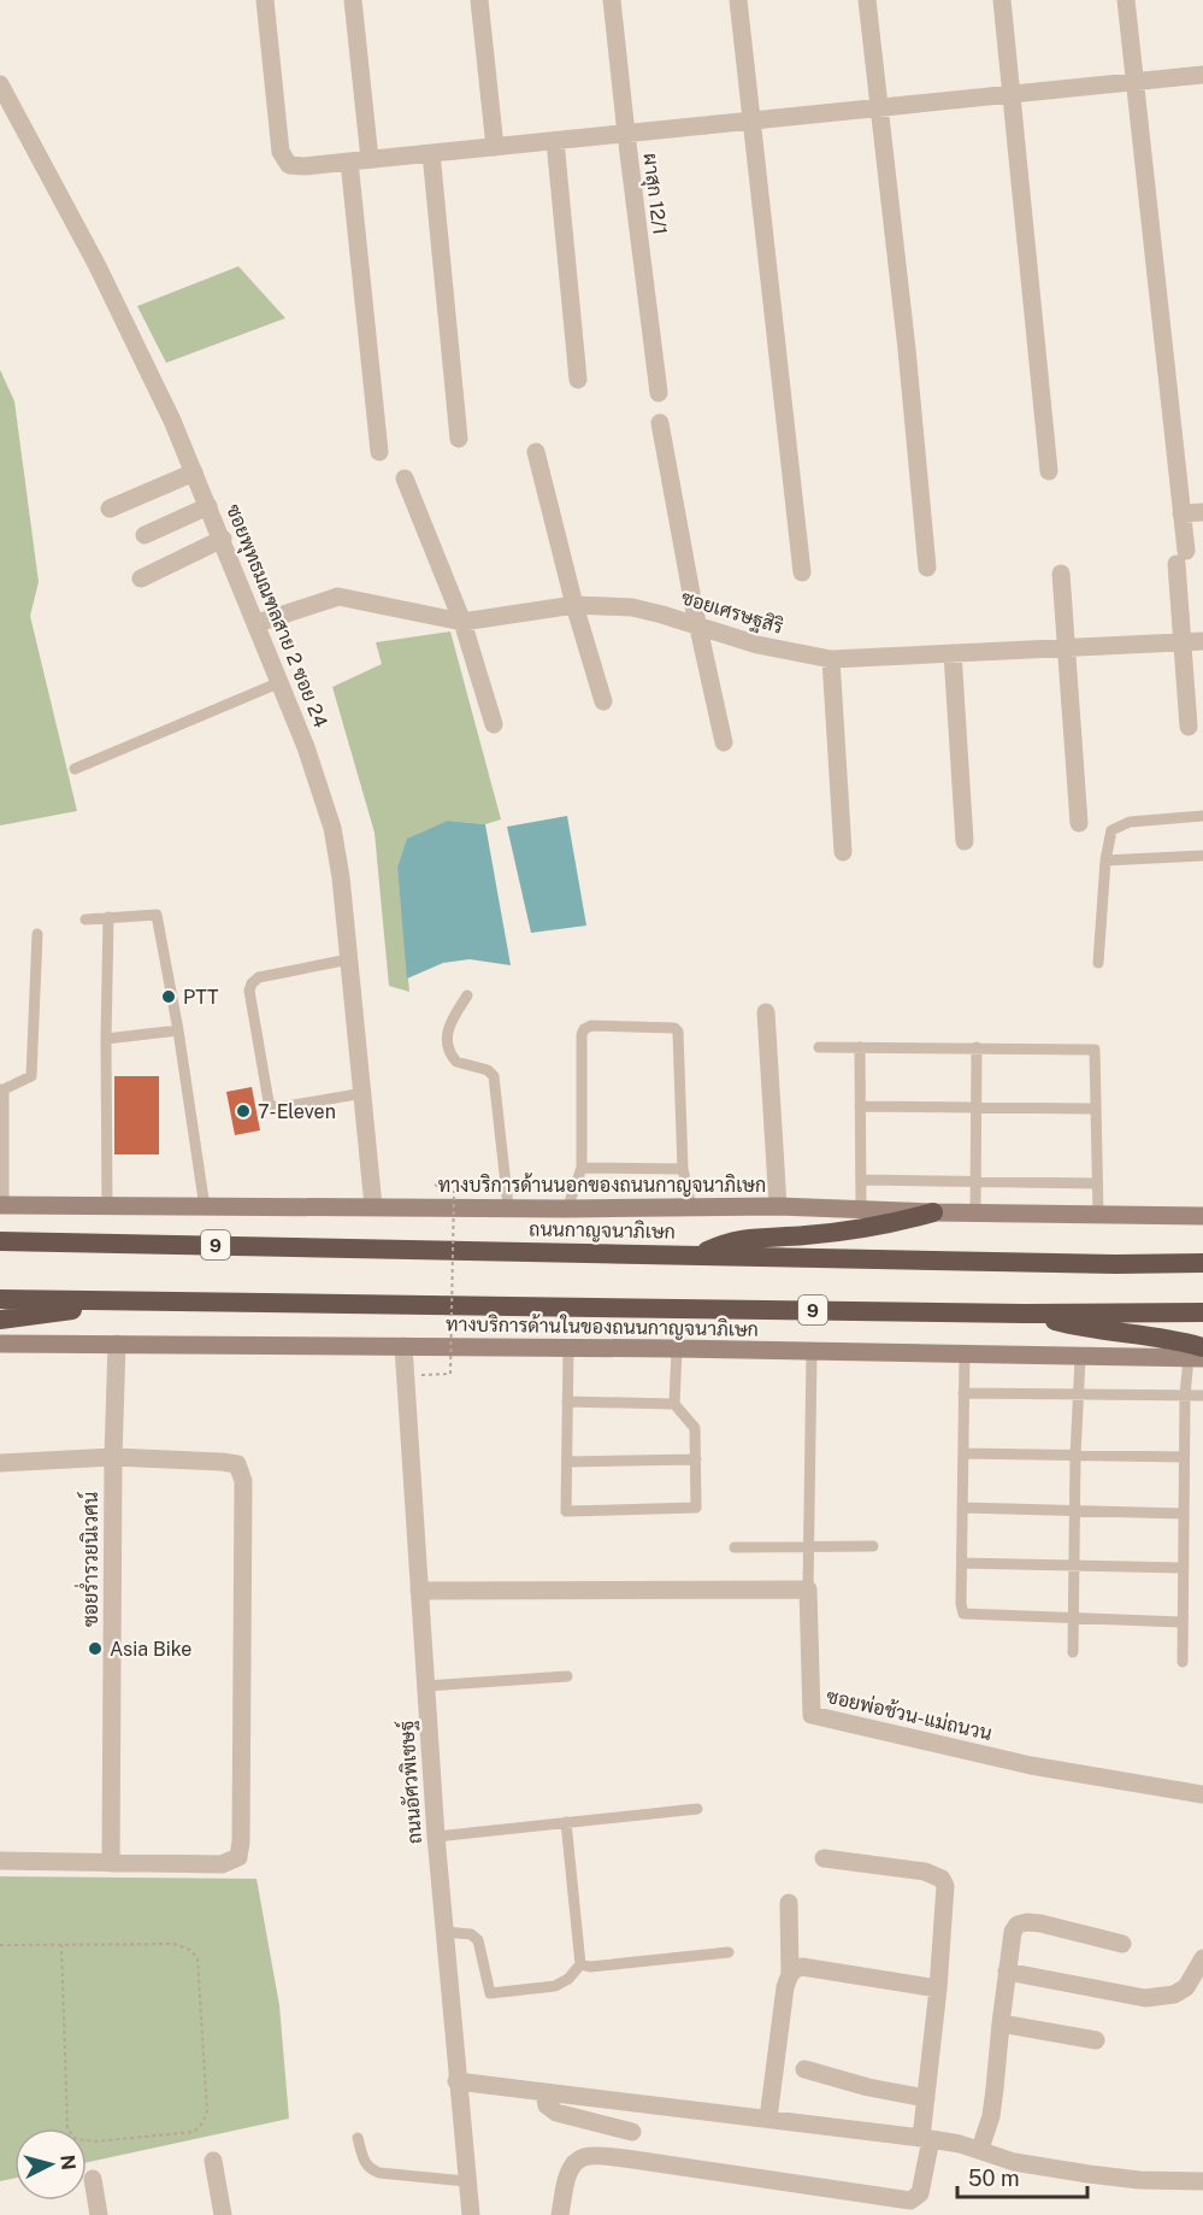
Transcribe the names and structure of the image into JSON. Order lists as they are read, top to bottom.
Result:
{
  "streets": {
    "highway": ["ถนนกาญจนาภิเษก", "9"],
    "main road": ["ทางบริการด้านนอกของถนนกาญจนาภิเษก", "ทางบริการด้านในของถนนกาญจนาภิเษก"],
    "street": [
      "ผาสุก 12/1",
      "ซอยเศรษฐสิริ",
      "ซอยพุทธมณฑลสาย 2 ซอย 24",
      "ซอยร่ำรวยนิเวศน์",
      "ซอยพ่อช้วน-แม่ถนวน",
      "ถนนอัศวพิเชษฐ์"
    ]
  },
  "crossings": [
    ["ซอยเศรษฐสิริ", "ซอยพุทธมณฑลสาย 2 ซอย 24"],
    ["ซอยพุทธมณฑลสาย 2 ซอย 24", "ทางบริการด้านนอกของถนนกาญจนาภิเษก"],
    ["ทางบริการด้านในของถนนกาญจนาภิเษก", "ซอยร่ำรวยนิเวศน์"],
    ["ทางบริการด้านในของถนนกาญจนาภิเษก", "ถนนอัศวพิเชษฐ์"]
  ],
  "places": ["PTT", "7-Eleven", "Asia Bike"],
  "scale_bar": "50 m",
  "north": "right"
}
